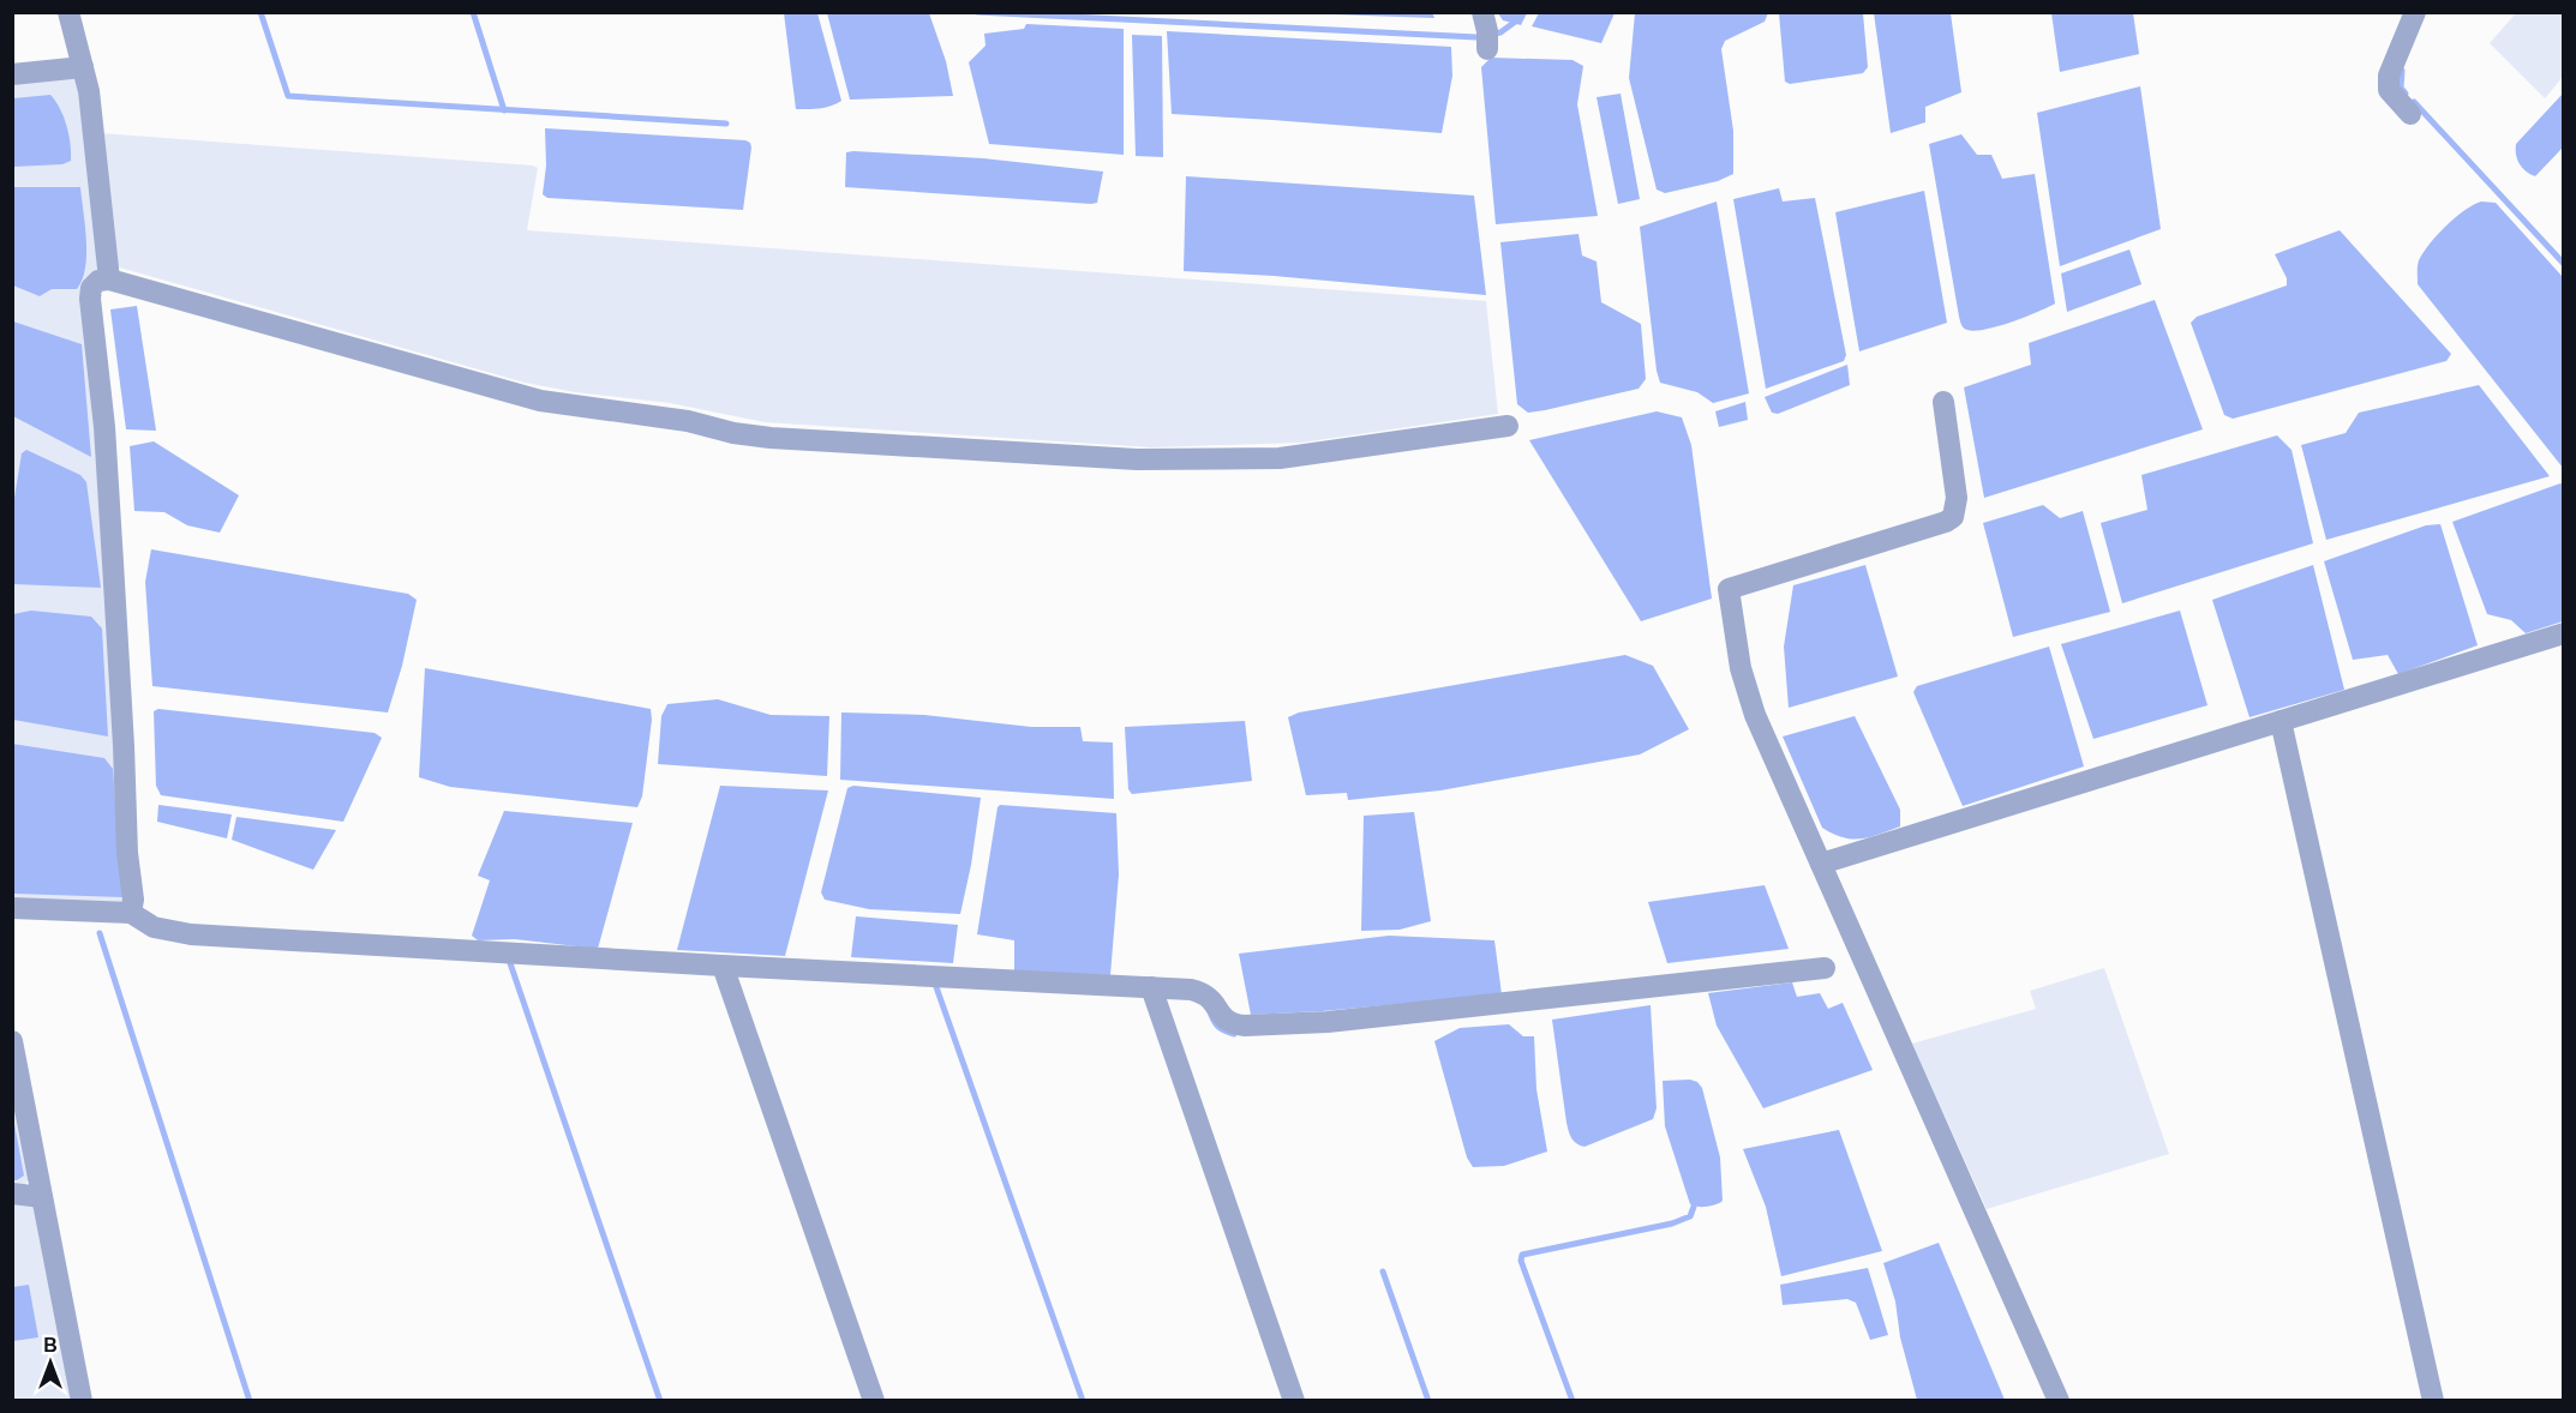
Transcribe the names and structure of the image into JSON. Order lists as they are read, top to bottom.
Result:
{
  "north": "top"
}
